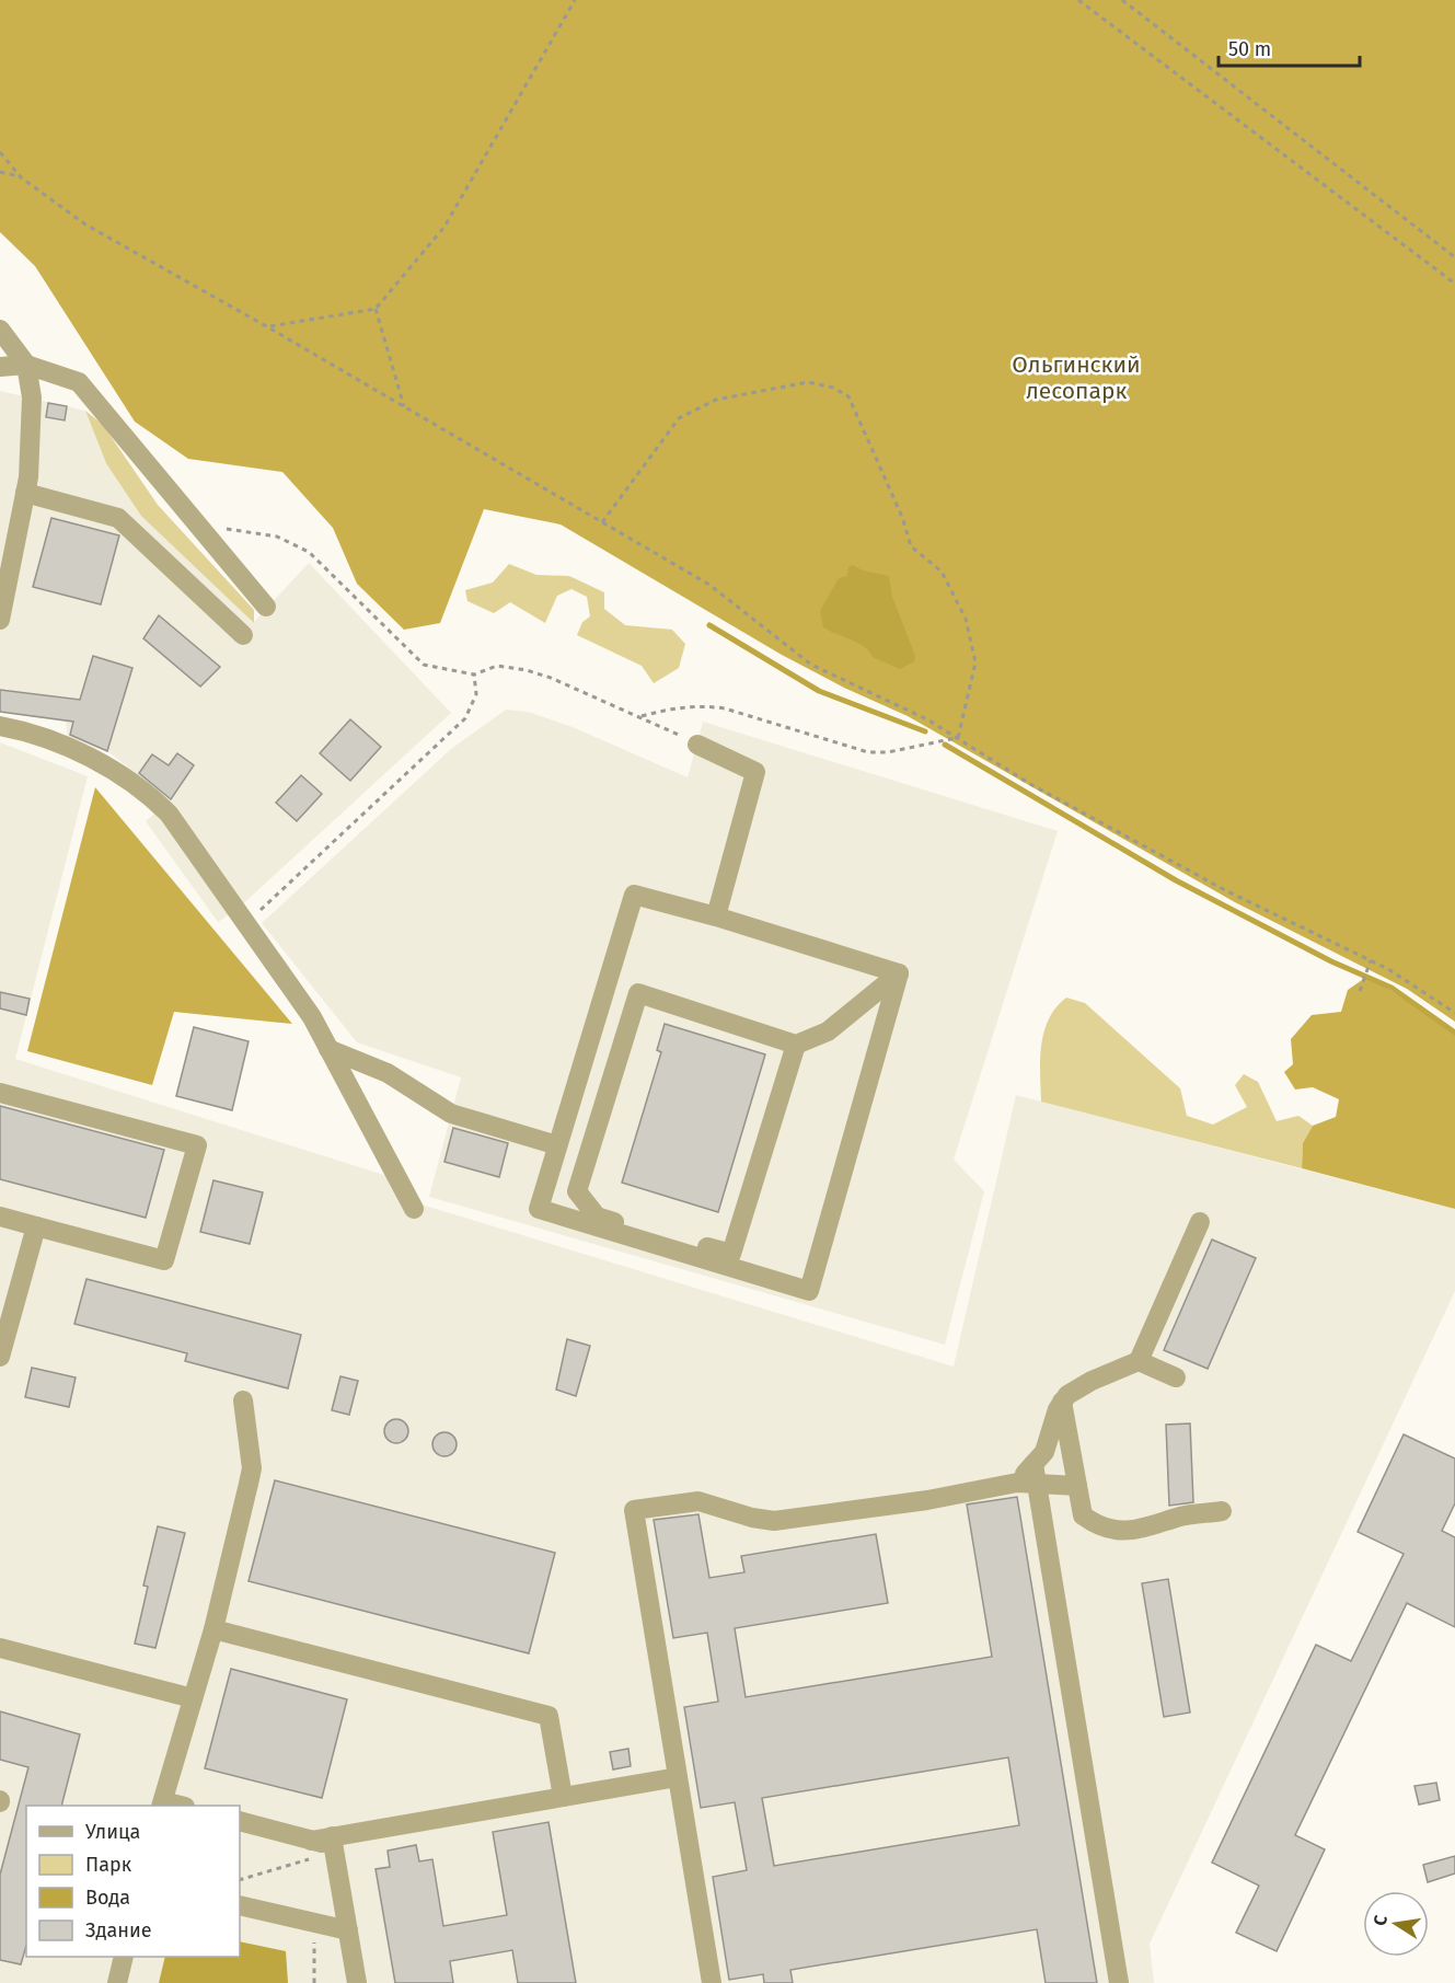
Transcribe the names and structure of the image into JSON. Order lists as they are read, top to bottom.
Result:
{
  "parks": ["Ольгинский лесопарк"],
  "legend": [
    "Улица",
    "Парк",
    "Вода",
    "Здание"
  ],
  "scale_bar": "50 m",
  "north": "left"
}
